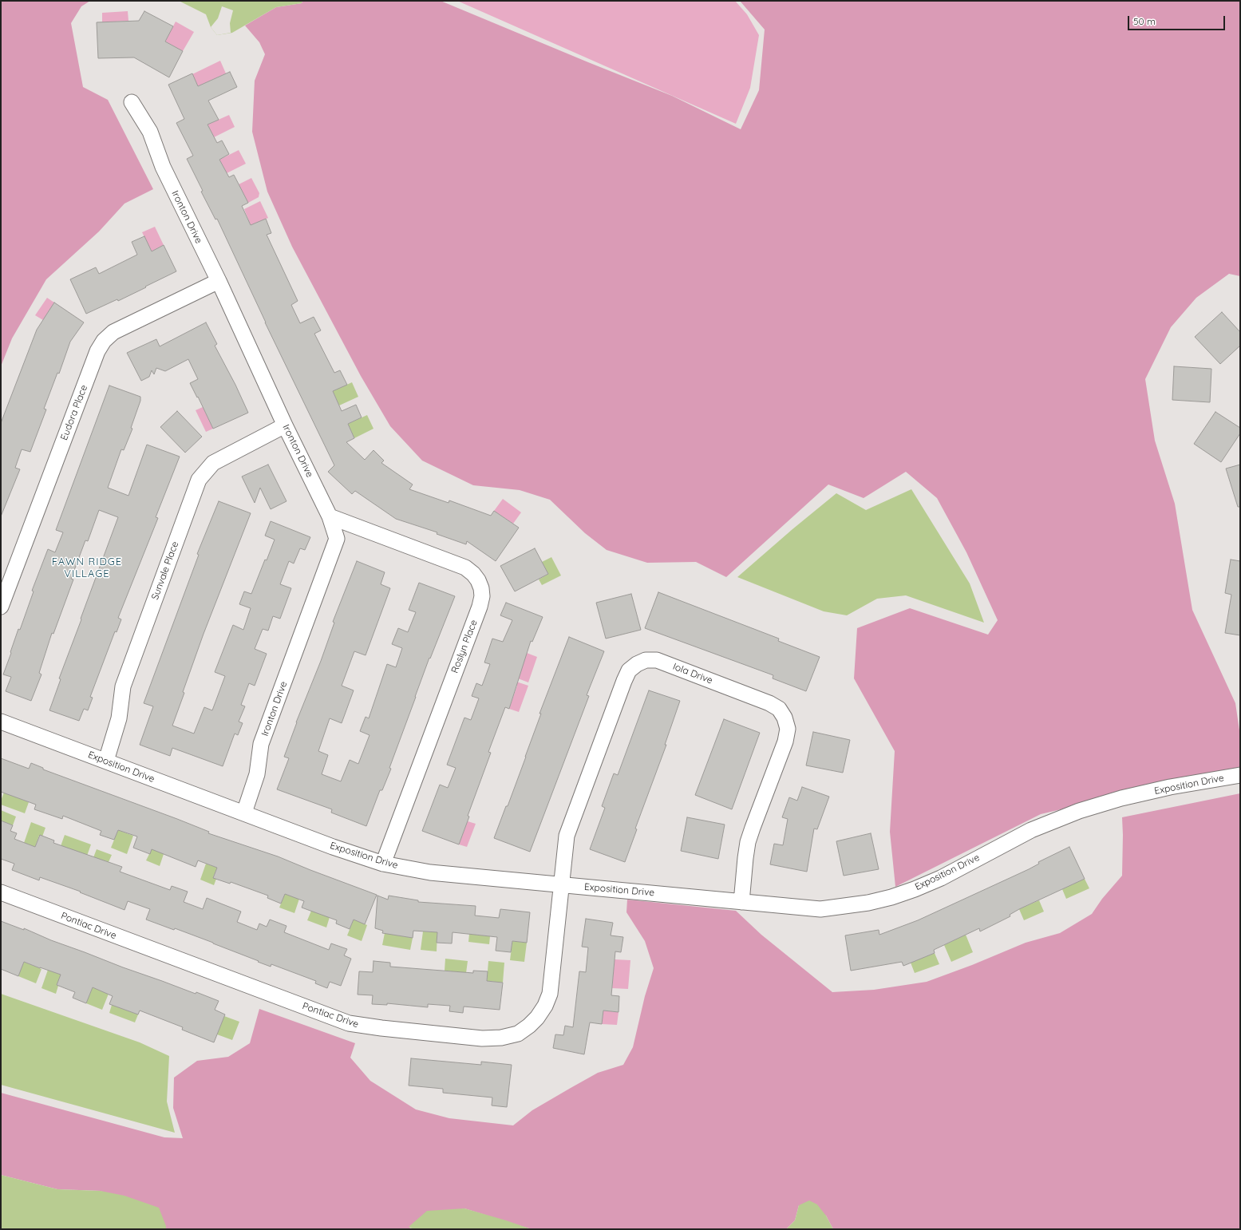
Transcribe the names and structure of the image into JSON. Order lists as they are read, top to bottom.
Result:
{
  "streets": {
    "street": [
      "Ironton Drive",
      "Eudora Place",
      "Sunvale Place",
      "Roslyn Place",
      "Iola Drive",
      "Exposition Drive",
      "Pontiac Drive"
    ]
  },
  "crossings": [
    ["Ironton Drive", "Eudora Place"],
    ["Ironton Drive", "Sunvale Place"],
    ["Ironton Drive", "Roslyn Place"],
    ["Ironton Drive", "Exposition Drive"],
    ["Sunvale Place", "Exposition Drive"],
    ["Roslyn Place", "Exposition Drive"],
    ["Iola Drive", "Exposition Drive"],
    ["Iola Drive", "Pontiac Drive"],
    ["Exposition Drive", "Pontiac Drive"]
  ],
  "districts": ["FAWN RIDGE VILLAGE"],
  "scale_bar": "50 m"
}
